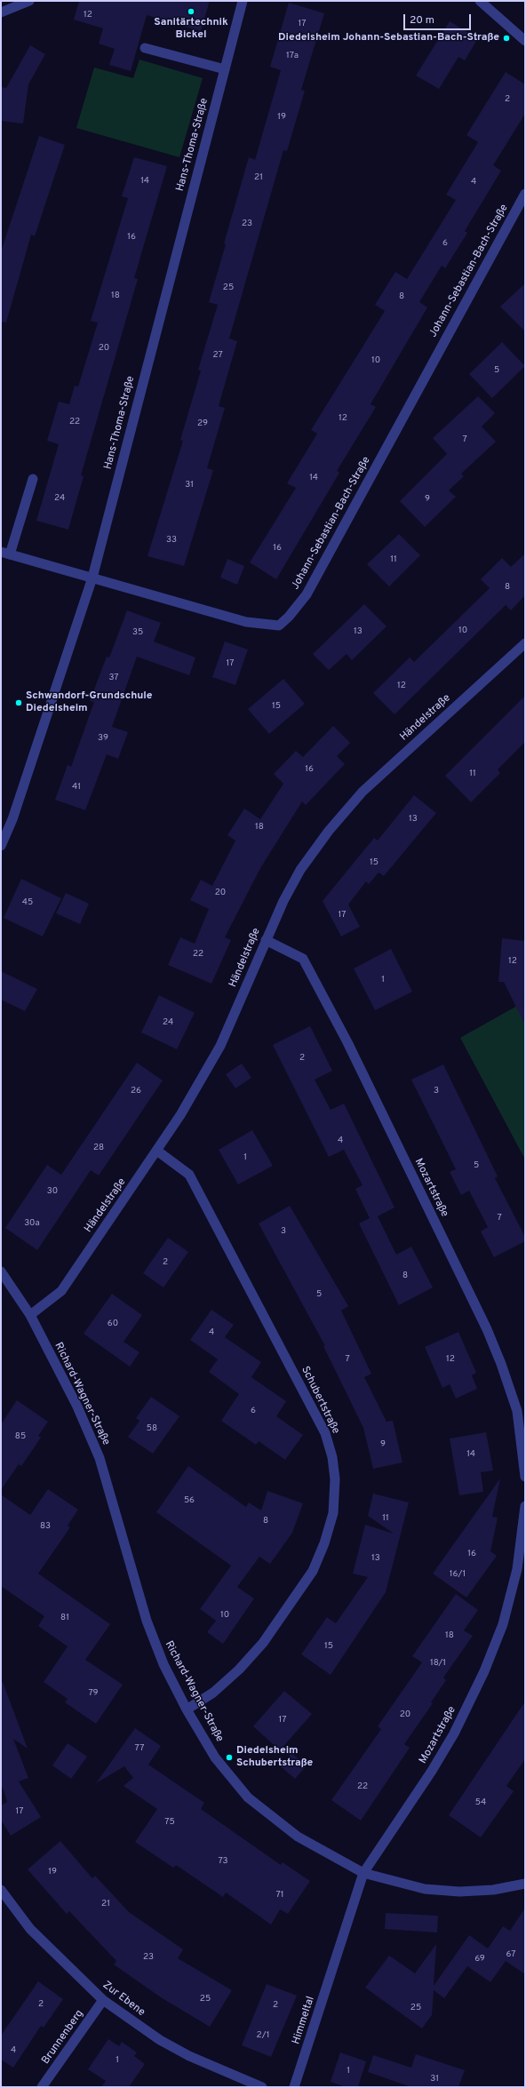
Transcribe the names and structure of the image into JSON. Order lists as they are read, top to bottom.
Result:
{
  "streets": {
    "street": [
      "Hans-Thoma-Straße",
      "Johann-Sebastian-Bach-Straße",
      "Händelstraße",
      "Mozartstraße",
      "Richard-Wagner-Straße",
      "Schubertstraße",
      "Zur Ebene",
      "Himmeltal",
      "Brunnenberg"
    ]
  },
  "crossings": [
    ["Hans-Thoma-Straße", "Johann-Sebastian-Bach-Straße"],
    ["Händelstraße", "Mozartstraße"],
    ["Händelstraße", "Richard-Wagner-Straße"],
    ["Händelstraße", "Schubertstraße"],
    ["Mozartstraße", "Richard-Wagner-Straße"],
    ["Mozartstraße", "Himmeltal"],
    ["Richard-Wagner-Straße", "Schubertstraße"],
    ["Zur Ebene", "Brunnenberg"]
  ],
  "places": [
    "Sanitärtechnik Bickel",
    "Diedelsheim Johann-Sebastian-Bach-Straße",
    "Schwandorf-Grundschule Diedelsheim",
    "Diedelsheim Schubertstraße"
  ],
  "house_numbers": [
    "12",
    "17",
    "17a",
    "2",
    "19",
    "21",
    "14",
    "4",
    "23",
    "16",
    "6",
    "25",
    "18",
    "8",
    "20",
    "27",
    "10",
    "5",
    "12",
    "22",
    "29",
    "7",
    "14",
    "31",
    "24",
    "9",
    "33",
    "16",
    "11",
    "8",
    "10",
    "13",
    "35",
    "17",
    "37",
    "12",
    "15",
    "39",
    "16",
    "11",
    "41",
    "13",
    "18",
    "15",
    "20",
    "45",
    "17",
    "22",
    "12",
    "1",
    "24",
    "2",
    "26",
    "3",
    "4",
    "28",
    "1",
    "5",
    "30",
    "7",
    "30a",
    "3",
    "2",
    "8",
    "5",
    "60",
    "4",
    "7",
    "12",
    "6",
    "58",
    "85",
    "9",
    "14",
    "56",
    "11",
    "8",
    "83",
    "16",
    "13",
    "16/1",
    "10",
    "81",
    "18",
    "15",
    "18/1",
    "79",
    "20",
    "17",
    "77",
    "22",
    "54",
    "17",
    "75",
    "73",
    "19",
    "71",
    "21",
    "67",
    "23",
    "69",
    "25",
    "2",
    "2",
    "25",
    "2/1",
    "4",
    "1",
    "1",
    "31"
  ],
  "scale_bar": "20 m"
}
